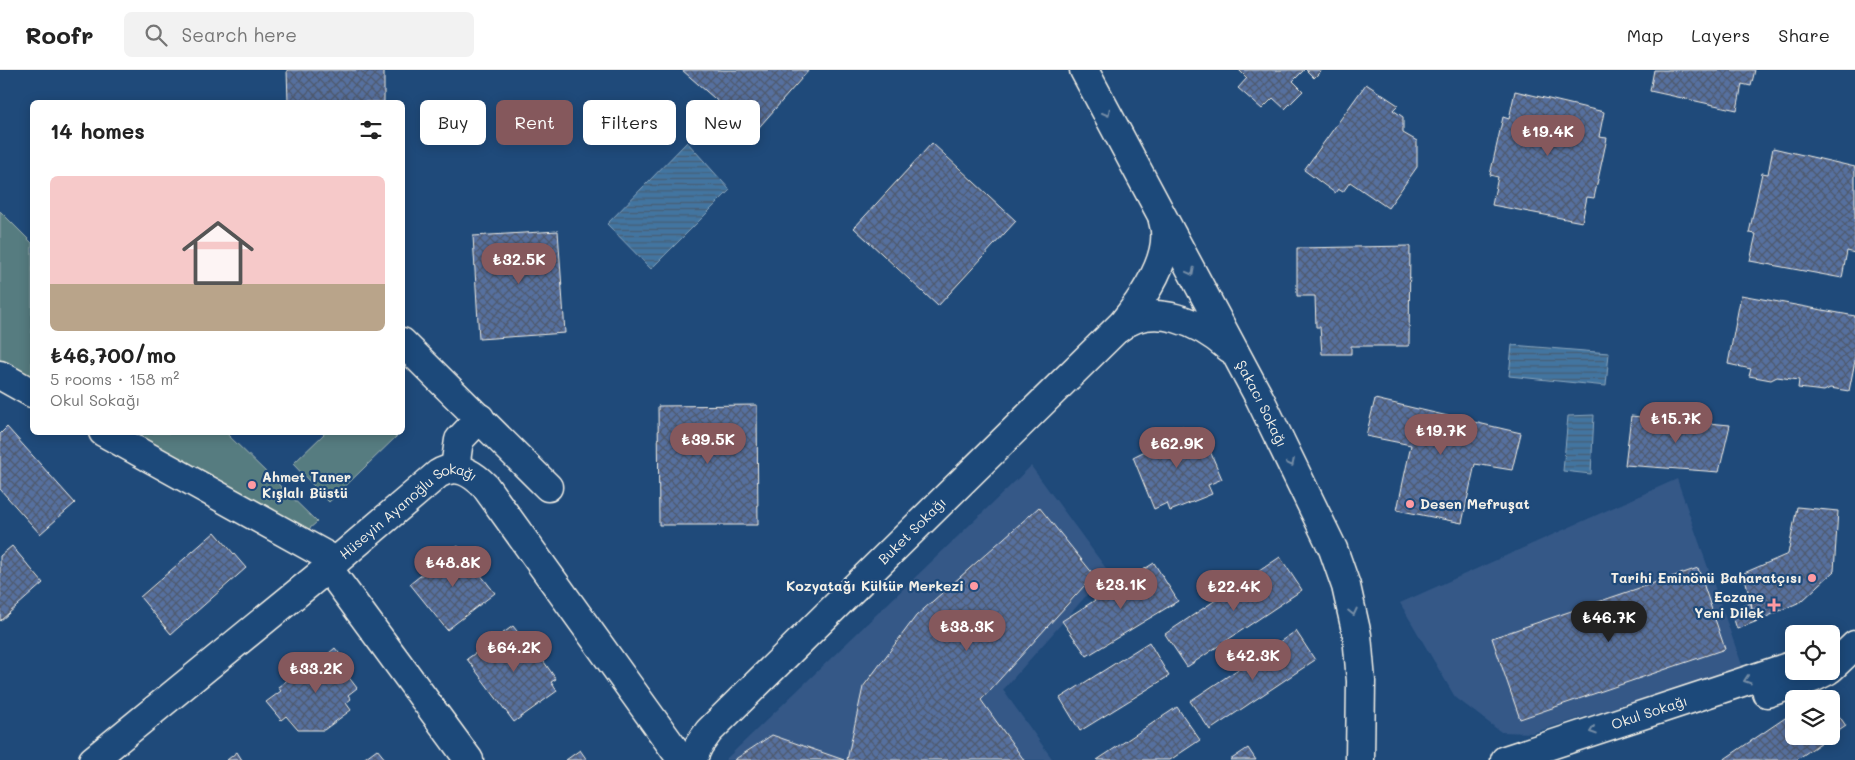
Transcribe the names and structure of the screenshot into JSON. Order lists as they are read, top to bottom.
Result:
{
  "streets": {
    "street": [
      "Şakacı Sokağı",
      "Hüseyin Ayanoğlu Sokağı",
      "Buket Sokağı",
      "Okul Sokağı"
    ]
  },
  "crossings": [
    ["Şakacı Sokağı", "Buket Sokağı"]
  ],
  "one_way": ["Şakacı Sokağı"],
  "places": {
    "other": [
      "Ahmet Taner Kışlalı Büstü",
      "Desen Mefruşat",
      "Tarihi Eminönü Baharatçısı",
      "Kozyatağı Kültür Merkezi"
    ],
    "health": ["Eczane Yeni Dilek"]
  },
  "page": {
    "header": "Roofr",
    "search": "Search here",
    "nav": ["Map", "Layers", "Share"],
    "chip": [
      "Buy",
      "Rent",
      "Filters",
      "New"
    ],
    "heading": "14 homes",
    "price": [
      "₺19.4K",
      "₺32.5K",
      "₺15.7K",
      "₺19.7K",
      "₺39.5K",
      "₺62.9K",
      "₺48.8K",
      "₺23.1K",
      "₺22.4K",
      "₺46.7K",
      "₺38.3K",
      "₺64.2K",
      "₺42.3K",
      "₺33.2K"
    ],
    "list": [
      {
        "name": "₺46,700/mo",
        "note": "5 rooms · 158 m² · Okul Sokağı"
      }
    ]
  }
}
